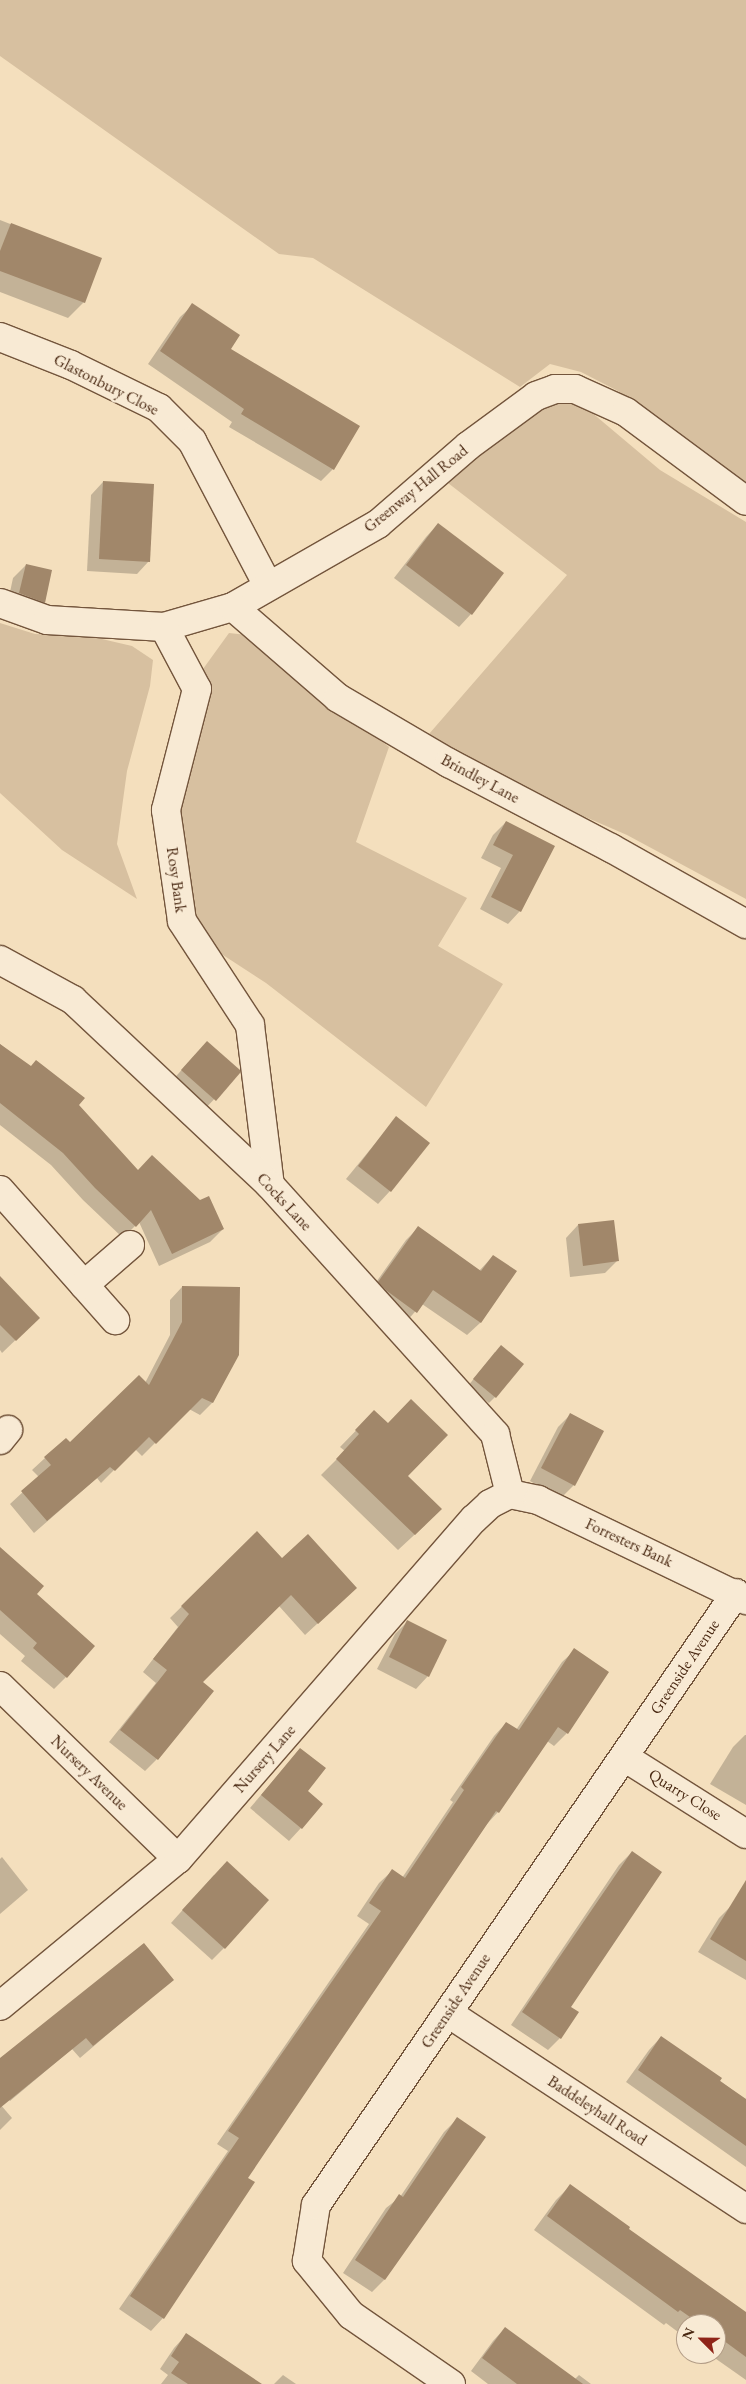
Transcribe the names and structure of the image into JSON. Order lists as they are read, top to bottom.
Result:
{
  "streets": {
    "street": [
      "Glastonbury Close",
      "Greenway Hall Road",
      "Brindley Lane",
      "Rosy Bank",
      "Cocks Lane",
      "Forresters Bank",
      "Greenside Avenue",
      "Nursery Lane",
      "Nursery Avenue",
      "Quarry Close",
      "Baddeleyhall Road"
    ]
  },
  "crossings": [
    ["Glastonbury Close", "Greenway Hall Road"],
    ["Greenway Hall Road", "Brindley Lane"],
    ["Greenway Hall Road", "Rosy Bank"],
    ["Rosy Bank", "Cocks Lane"],
    ["Cocks Lane", "Forresters Bank"],
    ["Cocks Lane", "Nursery Lane"],
    ["Forresters Bank", "Greenside Avenue"],
    ["Forresters Bank", "Nursery Lane"],
    ["Greenside Avenue", "Quarry Close"],
    ["Greenside Avenue", "Baddeleyhall Road"],
    ["Nursery Lane", "Nursery Avenue"]
  ],
  "north": "top left"
}
